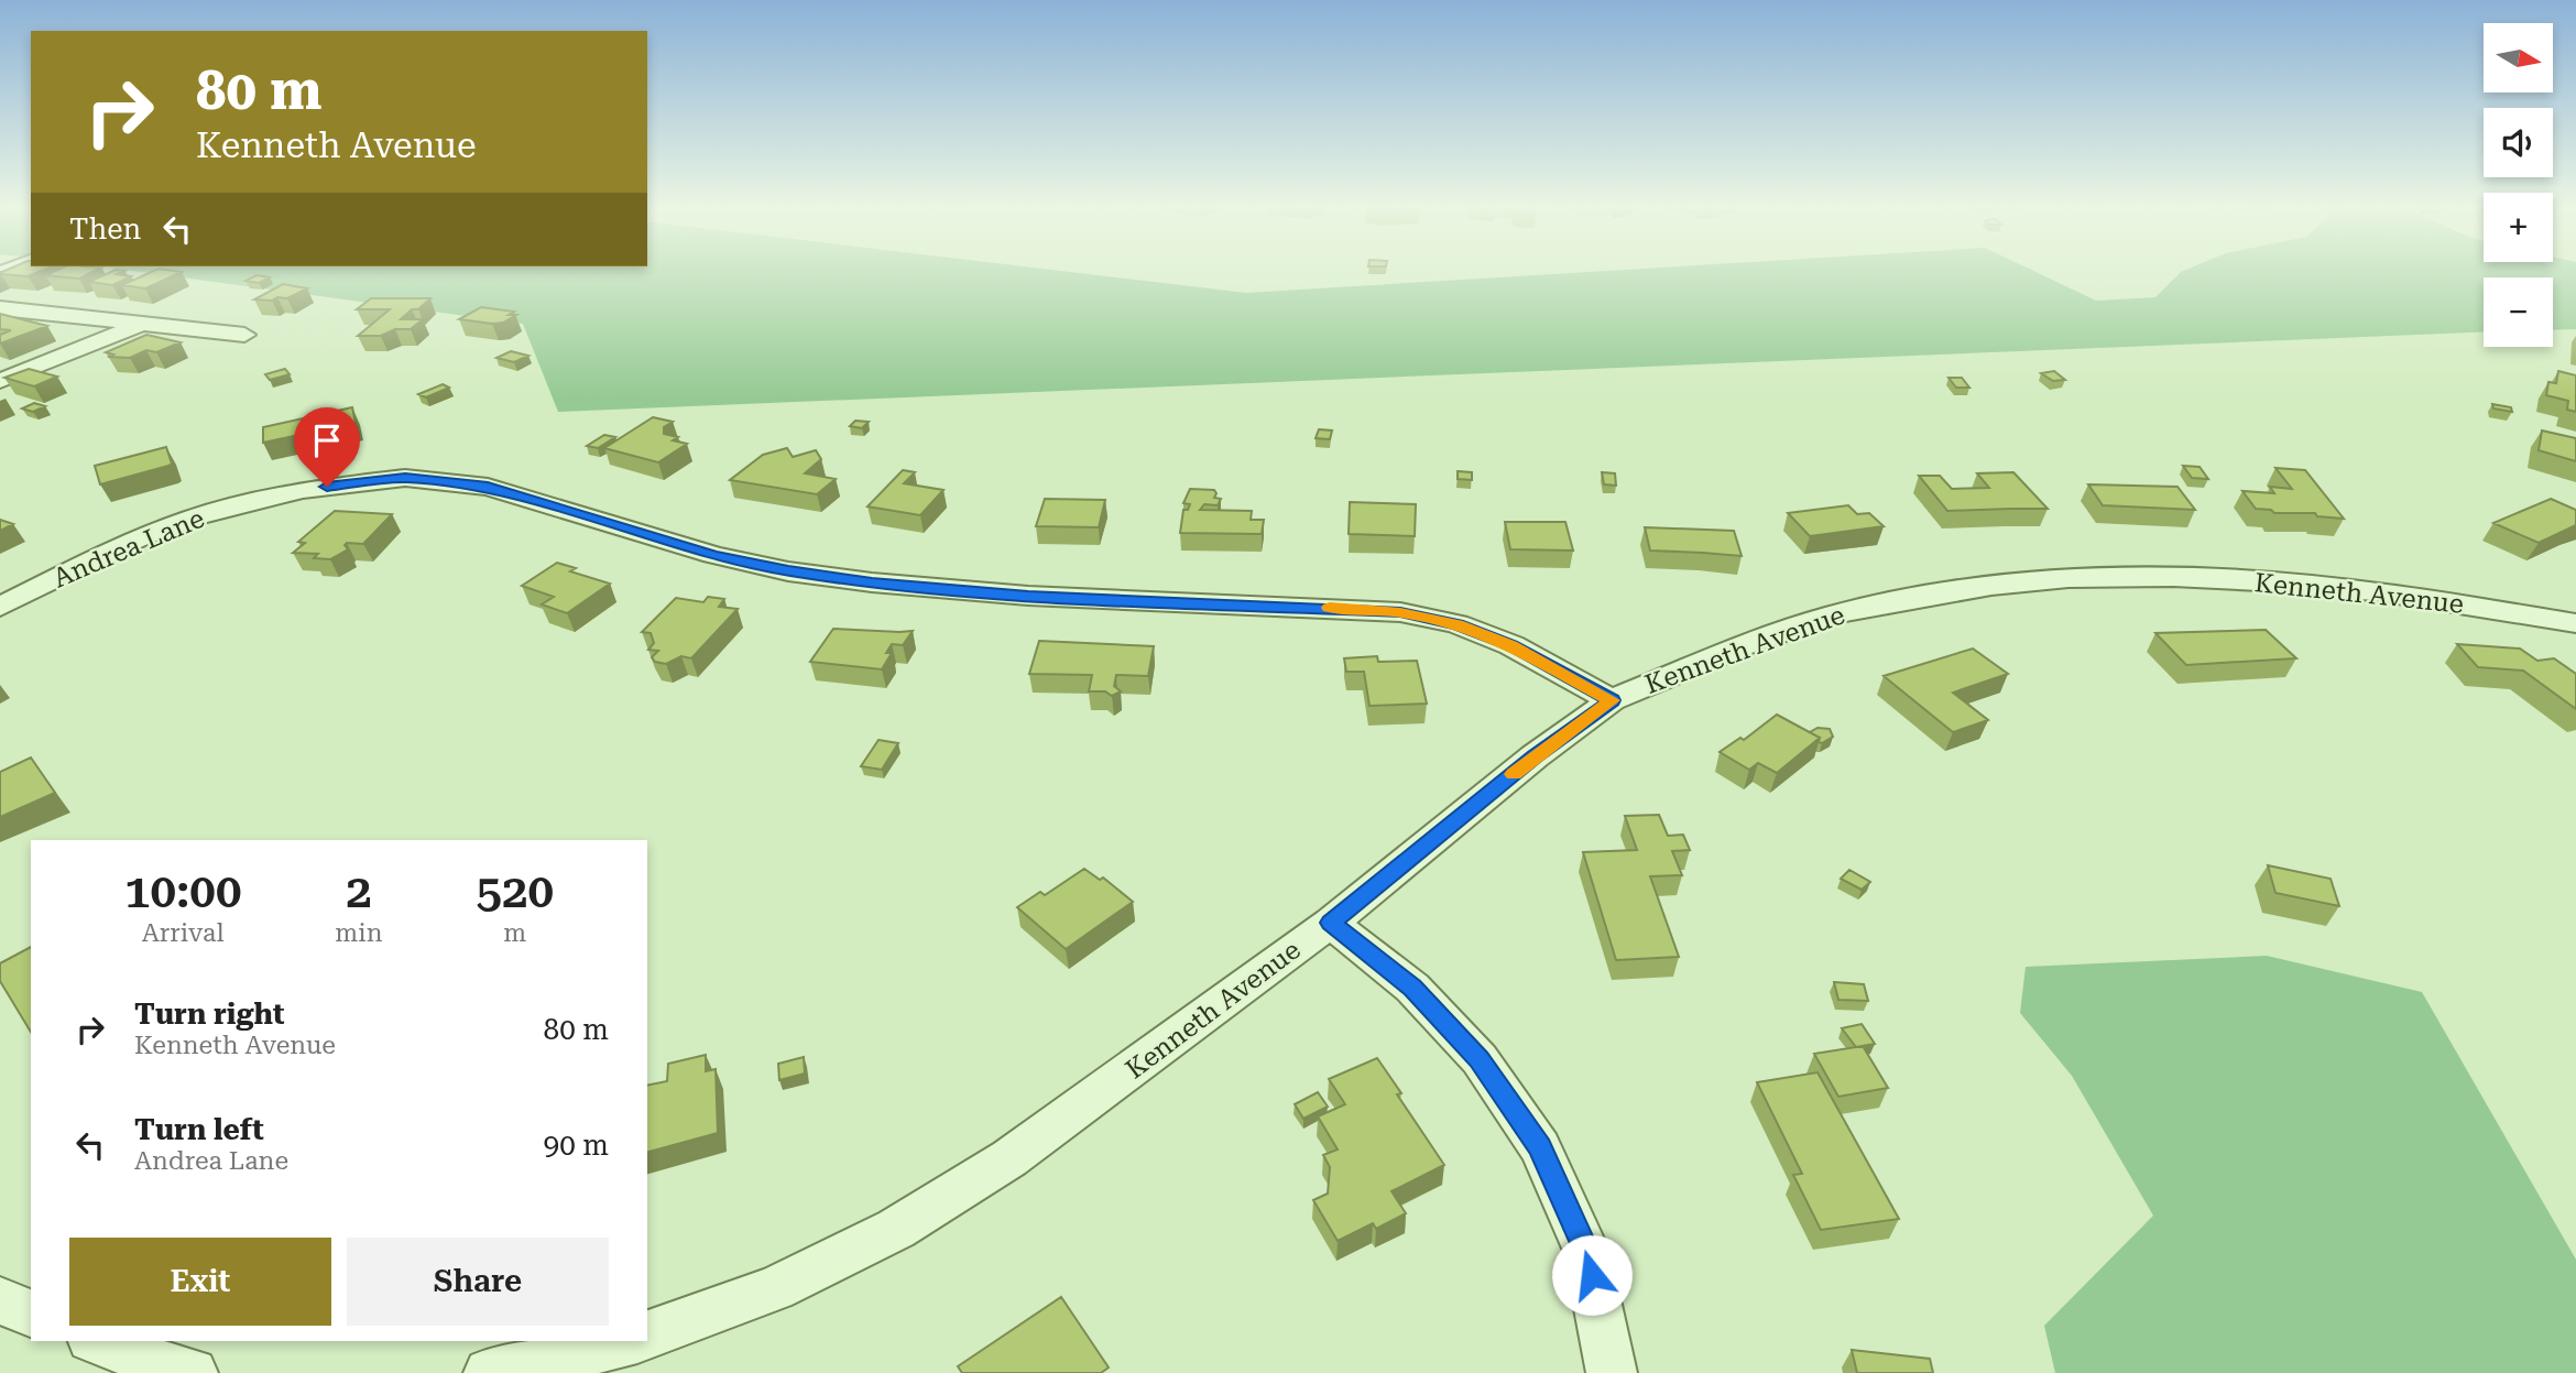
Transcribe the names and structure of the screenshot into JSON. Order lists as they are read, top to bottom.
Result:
{
  "streets": {
    "street": ["Andrea Lane", "Kenneth Avenue"]
  },
  "crossings": [
    ["Andrea Lane", "Kenneth Avenue"]
  ],
  "north": "right",
  "page": {
    "map_buttons": ["+", "−"],
    "turn": ["80 m", "Kenneth Avenue"],
    "then": "Then",
    "eta": [
      "10:00",
      "Arrival",
      "2",
      "min",
      "520",
      "m"
    ],
    "list": [
      {
        "name": "Turn right",
        "note": "Kenneth Avenue",
        "value": "80 m"
      },
      {
        "name": "Turn left",
        "note": "Andrea Lane",
        "value": "90 m"
      }
    ],
    "buttons": ["Exit", "Share"]
  }
}
